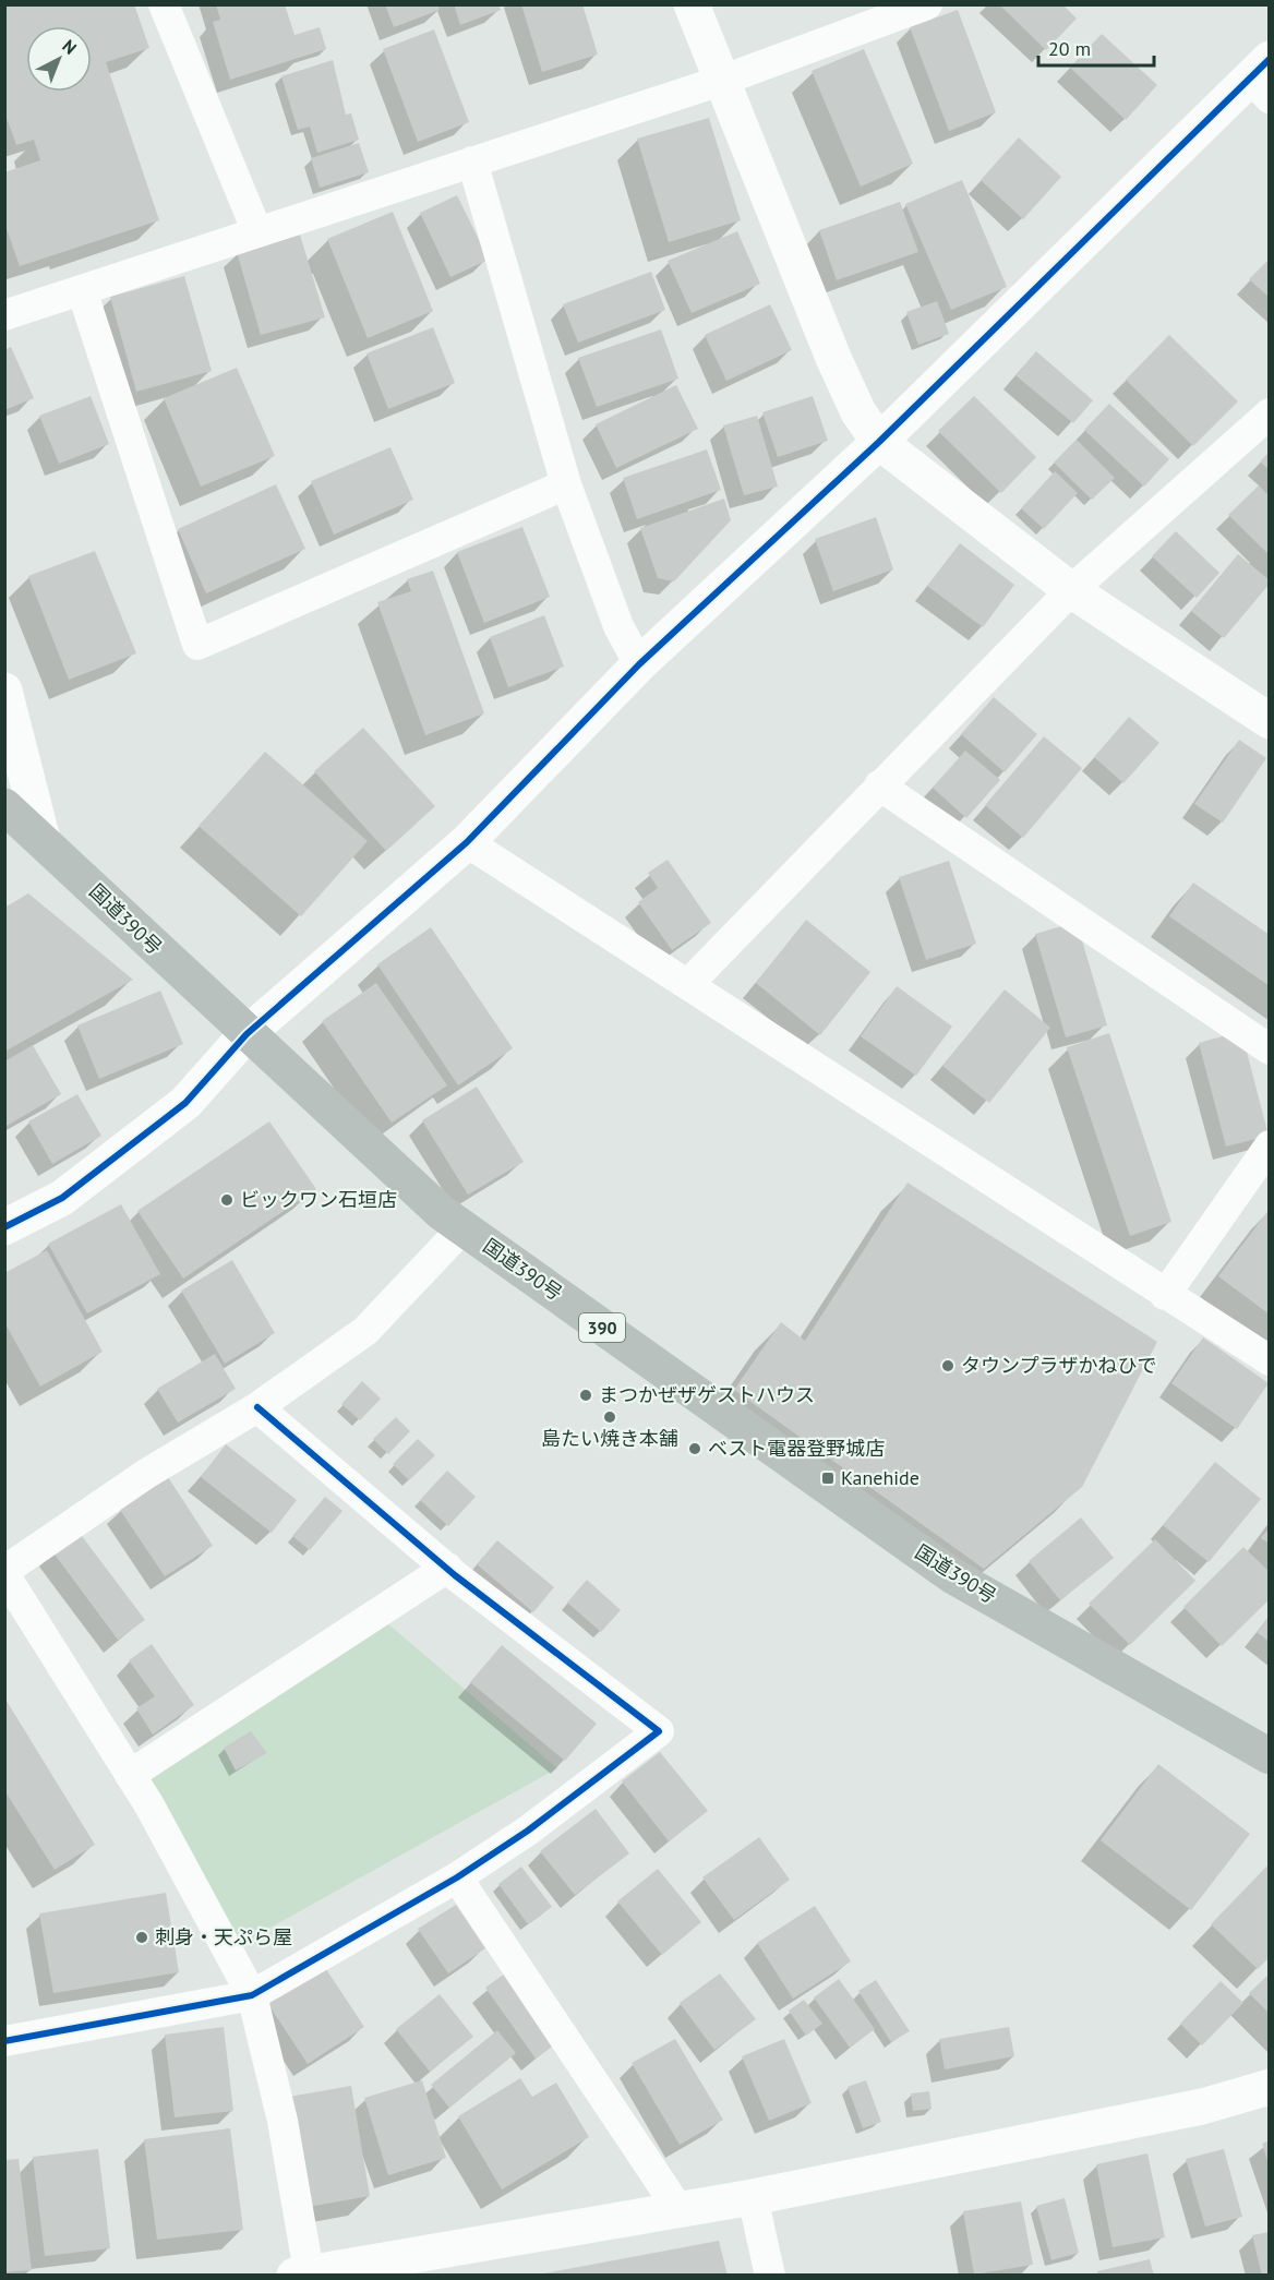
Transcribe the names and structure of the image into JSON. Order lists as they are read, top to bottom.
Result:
{
  "streets": {
    "highway": ["国道390号", "390"]
  },
  "places": {
    "other": [
      "ビックワン石垣店",
      "タウンプラザかねひで",
      "まつかぜザゲストハウス",
      "島たい焼き本舗",
      "ベスト電器登野城店",
      "刺身・天ぷら屋"
    ],
    "transit": ["Kanehide"]
  },
  "scale_bar": "20 m",
  "north": "top right"
}
